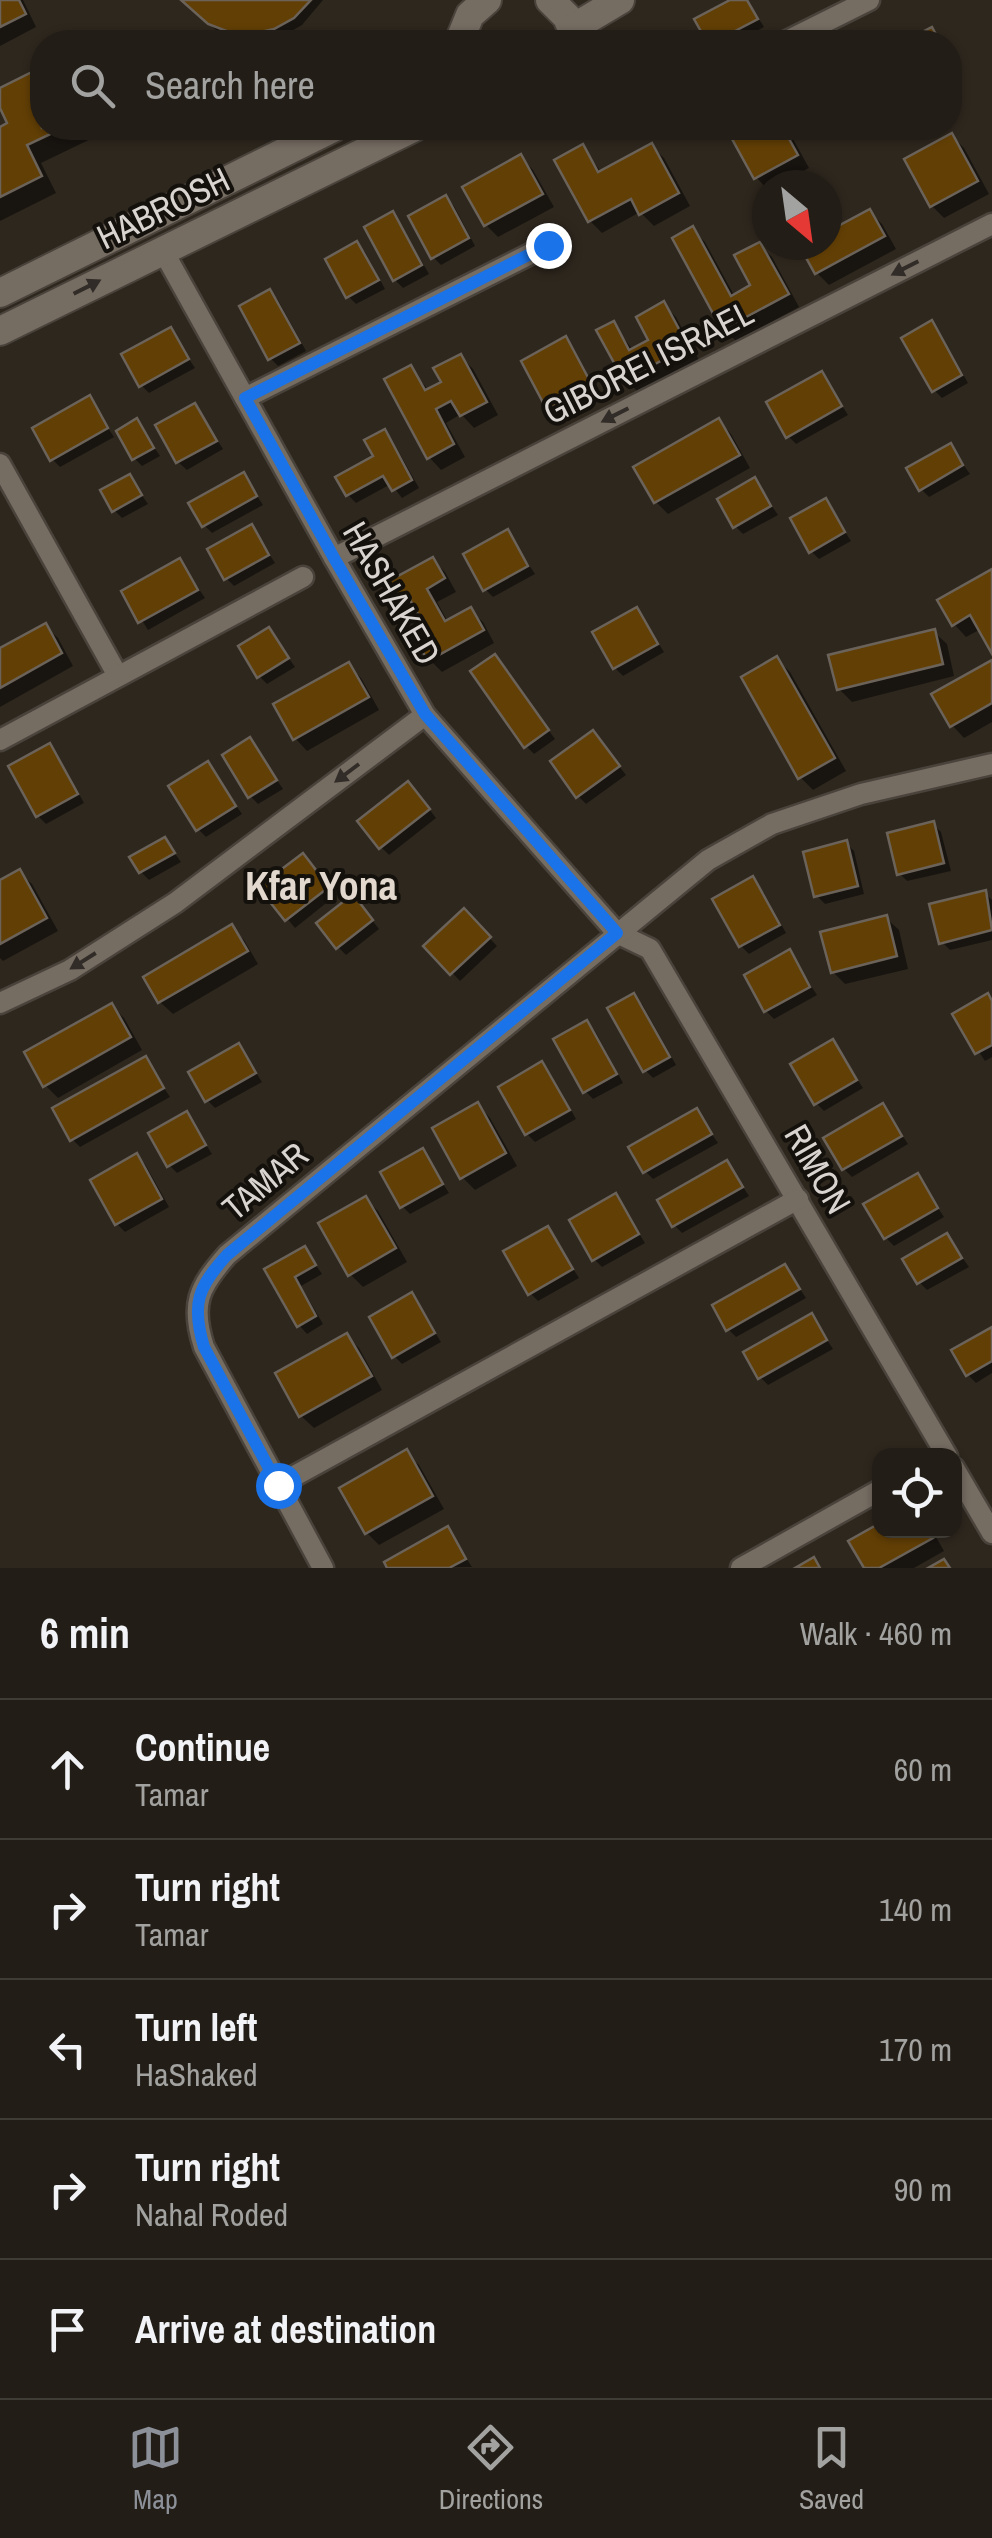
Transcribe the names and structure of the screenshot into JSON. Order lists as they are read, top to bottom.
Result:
{
  "streets": {
    "street": [
      "HABROSH",
      "GIBOREI ISRAEL",
      "HASHAKED",
      "RIMON",
      "TAMAR"
    ]
  },
  "crossings": [
    ["HABROSH", "HASHAKED"],
    ["GIBOREI ISRAEL", "HASHAKED"],
    ["HASHAKED", "RIMON"],
    ["HASHAKED", "TAMAR"],
    ["RIMON", "TAMAR"]
  ],
  "one_way": ["GIBOREI ISRAEL"],
  "districts": ["Kfar Yona"],
  "north": "bottom right",
  "page": {
    "search": "Search here",
    "heading": ["6 min", "Walk · 460 m"],
    "list": [
      ["Continue", "Tamar", "60 m"],
      ["Turn right", "Tamar", "140 m"],
      ["Turn left", "HaShaked", "170 m"],
      ["Turn right", "Nahal Roded", "90 m"],
      "Arrive at destination"
    ],
    "nav": ["Map", "Directions", "Saved"]
  }
}
